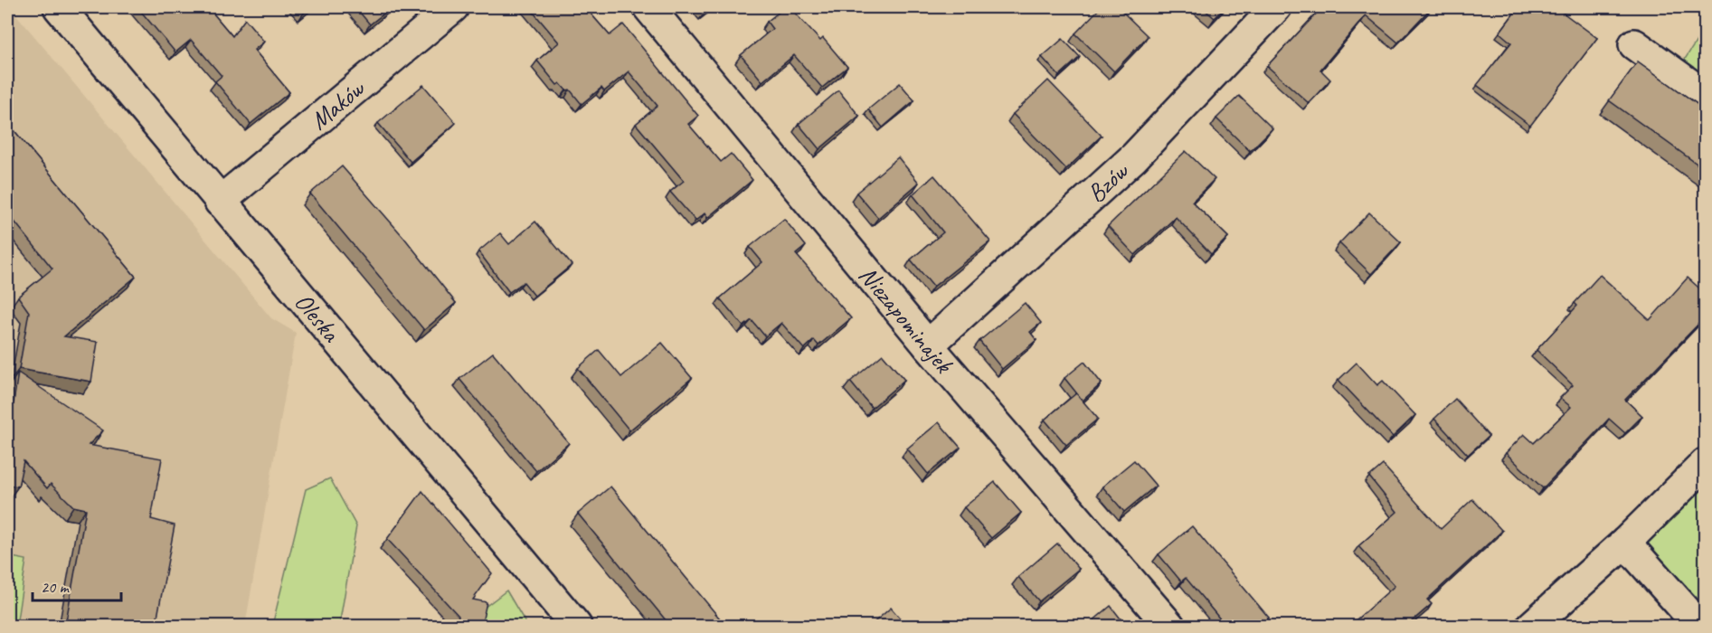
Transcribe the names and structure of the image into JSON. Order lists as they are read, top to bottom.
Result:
{
  "streets": {
    "street": [
      "Maków",
      "Bzów",
      "Oleska",
      "Niezapominajek"
    ]
  },
  "crossings": [
    ["Maków", "Oleska"],
    ["Bzów", "Niezapominajek"]
  ],
  "scale_bar": "20 m"
}
